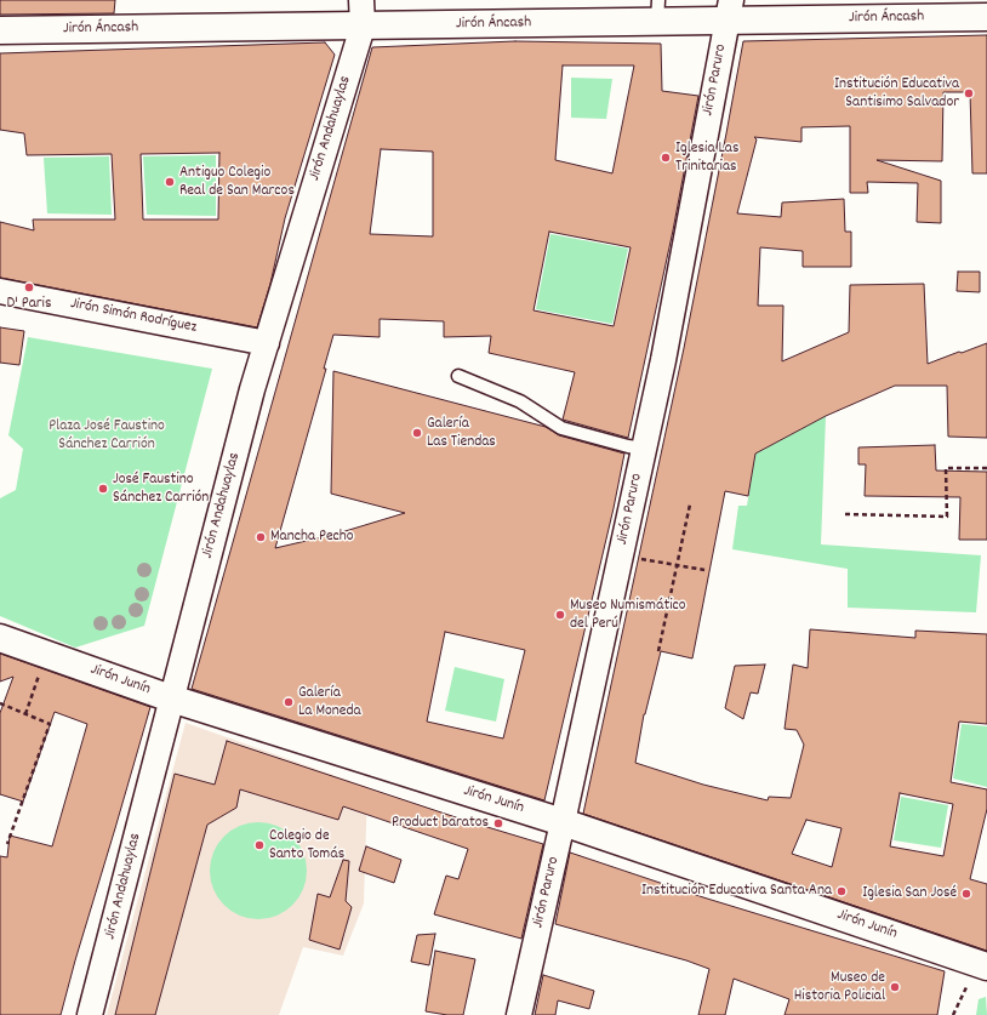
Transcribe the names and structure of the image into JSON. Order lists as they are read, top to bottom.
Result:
{
  "streets": {
    "street": [
      "Jirón Áncash",
      "Jirón Paruro",
      "Jirón Andahuaylas",
      "Jirón Simón Rodríguez",
      "Jirón Junín"
    ]
  },
  "crossings": [
    ["Jirón Áncash", "Jirón Paruro"],
    ["Jirón Áncash", "Jirón Andahuaylas"],
    ["Jirón Paruro", "Jirón Junín"],
    ["Jirón Andahuaylas", "Jirón Simón Rodríguez"],
    ["Jirón Andahuaylas", "Jirón Junín"]
  ],
  "parks": ["Plaza José Faustino Sánchez Carrión"],
  "places": [
    "Institución Educativa Santisimo Salvador",
    "Iglesia Las Trinitarias",
    "Antiguo Colegio Real de San Marcos",
    "D' Paris",
    "Galería Las Tiendas",
    "José Faustino Sánchez Carrión",
    "Mancha Pecho",
    "Museo Numismático del Perú",
    "Galería La Moneda",
    "Product baratos",
    "Colegio de Santo Tomás",
    "Institución Educativa Santa Ana",
    "Iglesia San José",
    "Museo de Historia Policial"
  ]
}
